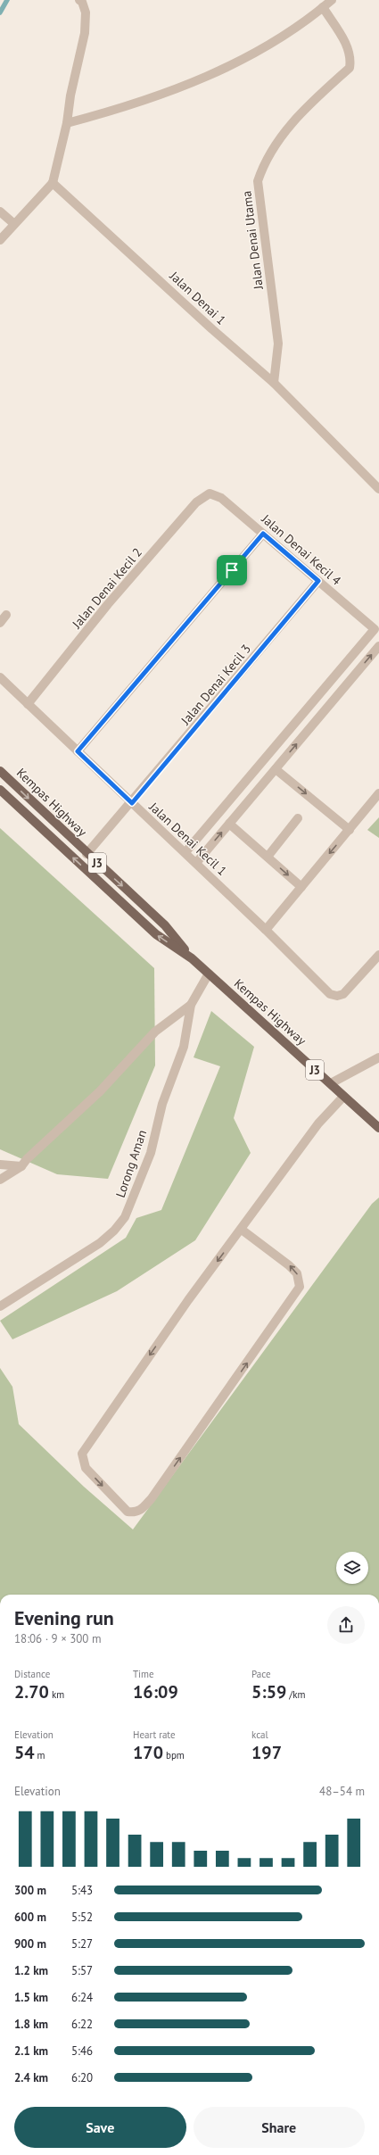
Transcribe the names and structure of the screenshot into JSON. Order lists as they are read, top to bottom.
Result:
{
  "streets": {
    "main road": ["Kempas Highway", "J3"],
    "street": [
      "Jalan Denai Utama",
      "Jalan Denai 1",
      "Jalan Denai Kecil 4",
      "Jalan Denai Kecil 2",
      "Jalan Denai Kecil 3",
      "Jalan Denai Kecil 1",
      "Lorong Aman"
    ]
  },
  "crossings": [
    ["Jalan Denai Utama", "Jalan Denai 1"],
    ["Jalan Denai Kecil 4", "Jalan Denai Kecil 2"],
    ["Jalan Denai Kecil 4", "Jalan Denai Kecil 3"],
    ["Jalan Denai Kecil 4", "Jalan Denai Kecil 1"],
    ["Jalan Denai Kecil 2", "Jalan Denai Kecil 1"],
    ["Jalan Denai Kecil 3", "Kempas Highway"],
    ["Jalan Denai Kecil 3", "Jalan Denai Kecil 1"],
    ["Kempas Highway", "Lorong Aman"]
  ],
  "page": {
    "heading": ["Evening run", "18:06 · 9 × 300 m"],
    "stats": [
      ["Distance", "2.70 km"],
      ["Time", "16:09"],
      ["Pace", "5:59 /km"],
      ["Elevation", "54 m"],
      ["Heart rate", "170 bpm"],
      ["kcal", "197"]
    ],
    "chart": ["Elevation", "48–54 m"],
    "list": [
      {
        "name": "300 m",
        "note": "5:43"
      },
      {
        "name": "600 m",
        "note": "5:52"
      },
      {
        "name": "900 m",
        "note": "5:27"
      },
      {
        "name": "1.2 km",
        "note": "5:57"
      },
      {
        "name": "1.5 km",
        "note": "6:24"
      },
      {
        "name": "1.8 km",
        "note": "6:22"
      },
      {
        "name": "2.1 km",
        "note": "5:46"
      },
      {
        "name": "2.4 km",
        "note": "6:20"
      }
    ],
    "buttons": ["Save", "Share"]
  }
}
